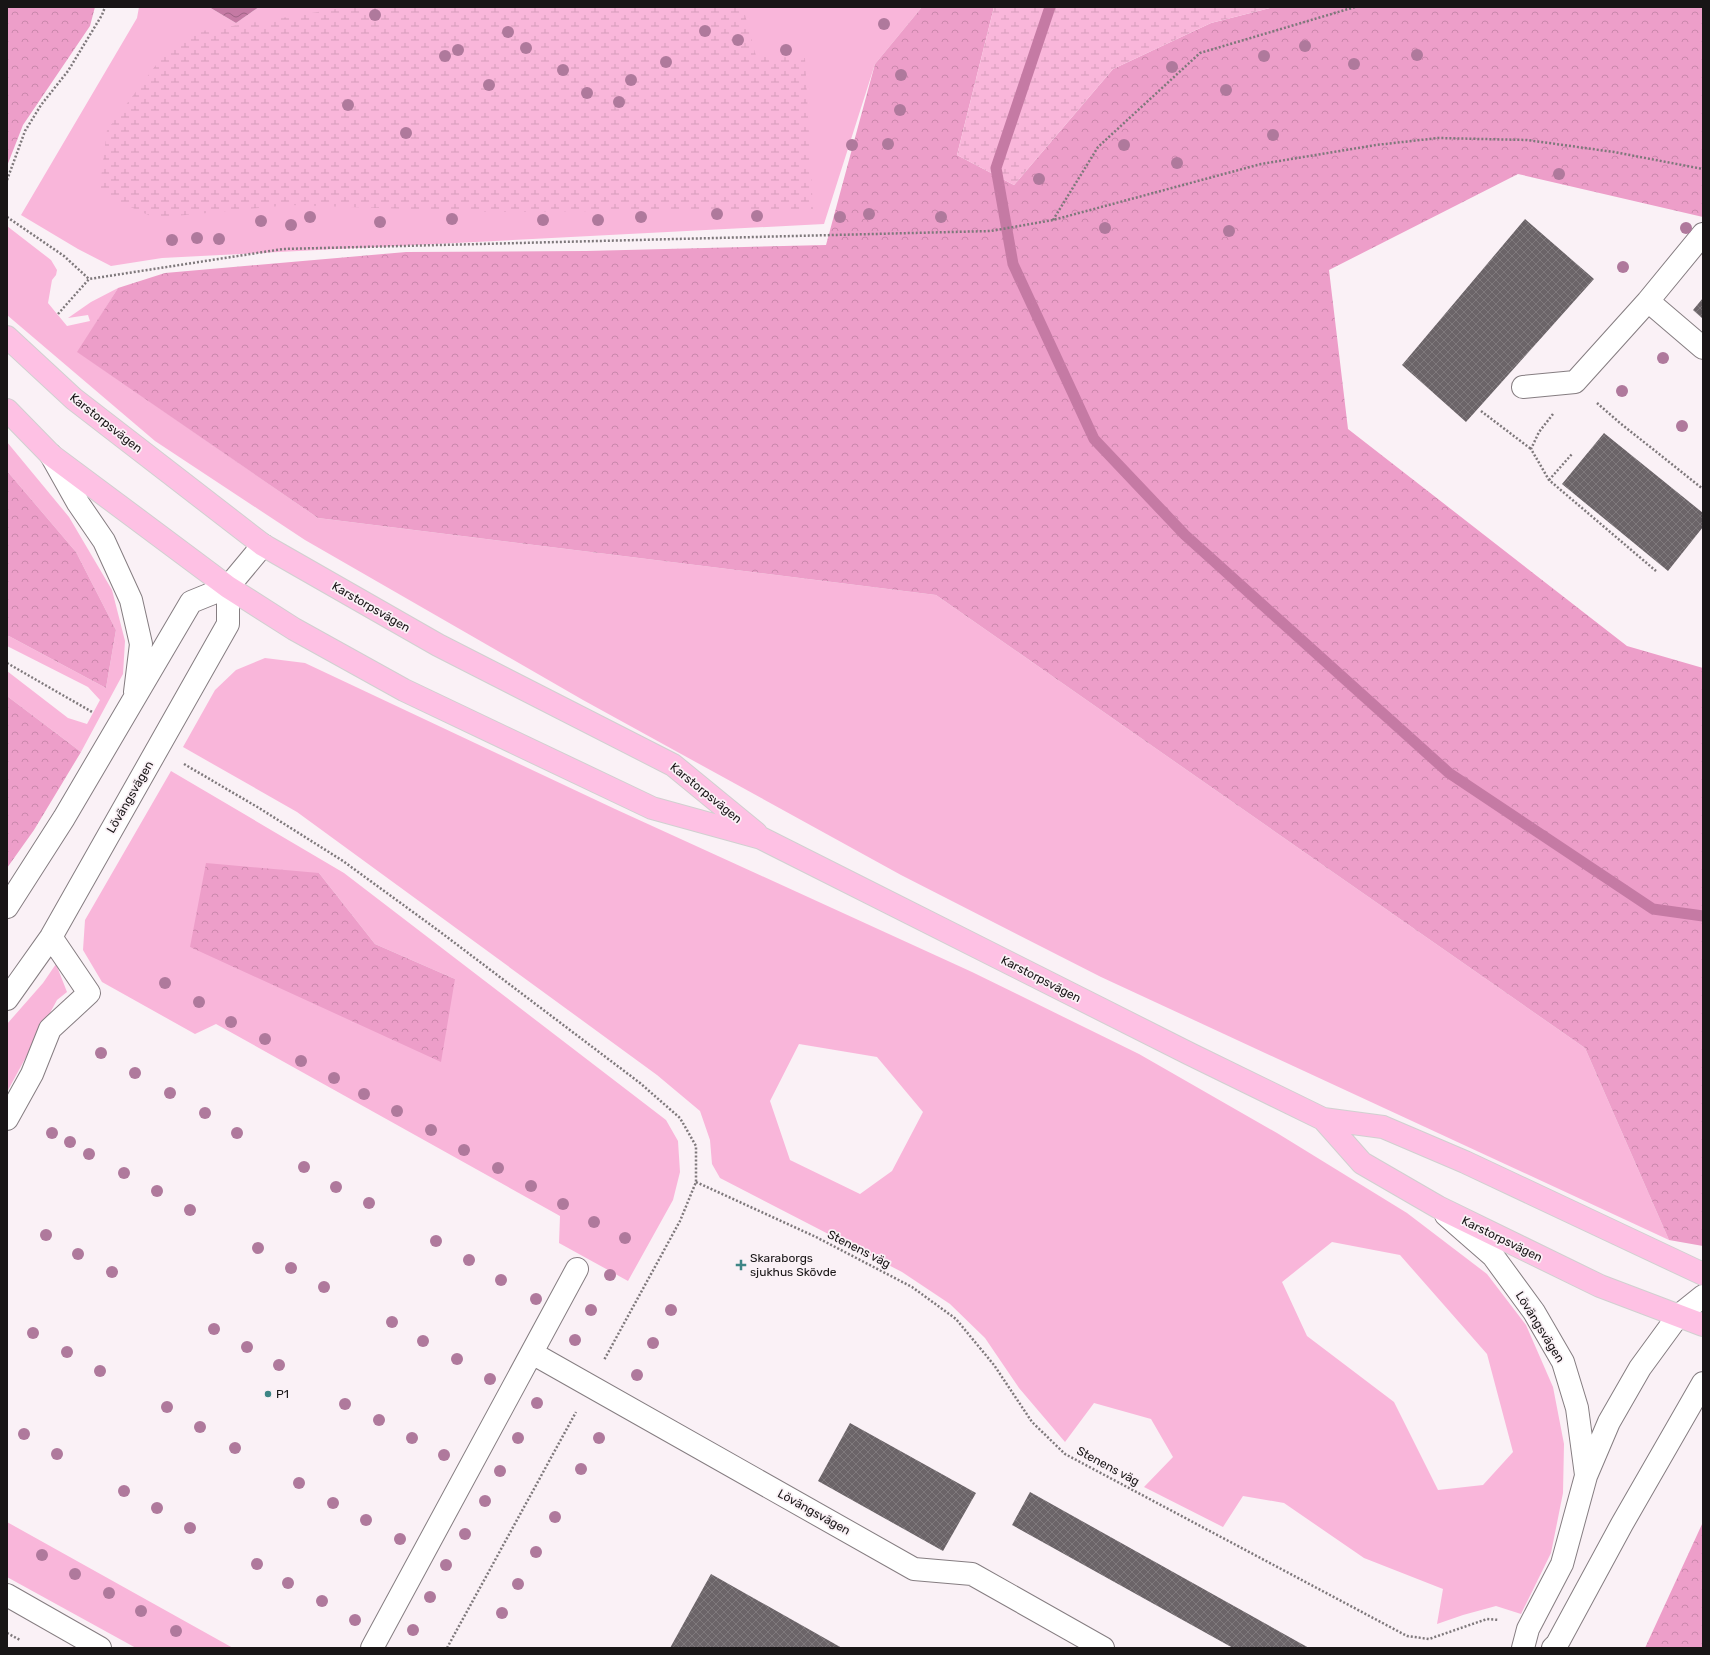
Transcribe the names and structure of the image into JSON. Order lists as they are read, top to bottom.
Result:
{
  "streets": {
    "main road": ["Karstorpsvägen"],
    "street": ["Lövängsvägen"],
    "path": ["Stenens väg"]
  },
  "crossings": [
    ["Karstorpsvägen", "Lövängsvägen"],
    ["Lövängsvägen", "Stenens väg"]
  ],
  "places": {
    "health": ["Skaraborgs sjukhus Skövde"],
    "other": ["P1"]
  }
}
